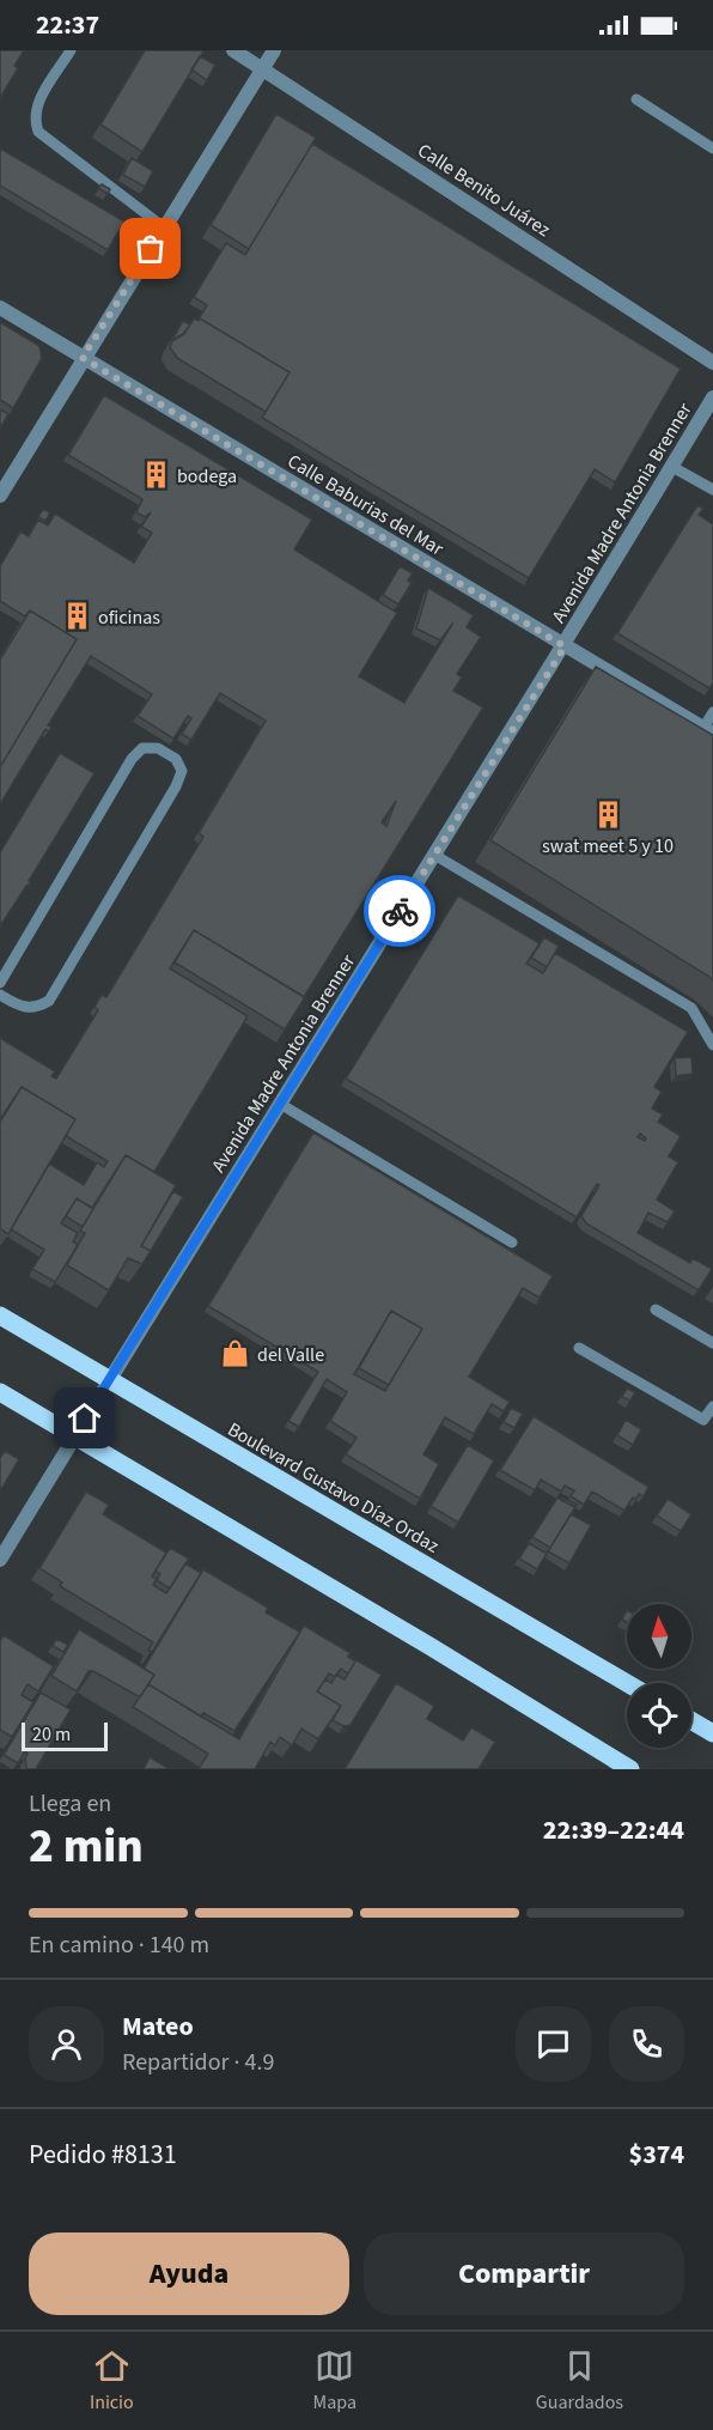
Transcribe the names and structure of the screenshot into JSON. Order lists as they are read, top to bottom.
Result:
{
  "streets": {
    "main road": ["Boulevard Gustavo Díaz Ordaz"],
    "street": ["Calle Benito Juárez", "Calle Baburias del Mar", "Avenida Madre Antonia Brenner"]
  },
  "crossings": [
    ["Calle Baburias del Mar", "Avenida Madre Antonia Brenner"],
    ["Avenida Madre Antonia Brenner", "Boulevard Gustavo Díaz Ordaz"]
  ],
  "places": {
    "building": ["bodega", "oficinas", "swat meet 5 y 10"],
    "shop": ["del Valle"]
  },
  "scale_bar": "20 m",
  "north": "top",
  "page": {
    "status": "22:37",
    "scale": "20 m",
    "heading": ["2 min", "Llega en", "22:39–22:44"],
    "panel": [
      "Mateo",
      "Repartidor · 4.9",
      "Pedido #8131",
      "$374"
    ],
    "bar": "En camino · 140 m",
    "buttons": ["Ayuda", "Compartir"],
    "tabs": ["Inicio", "Mapa", "Guardados"]
  }
}
